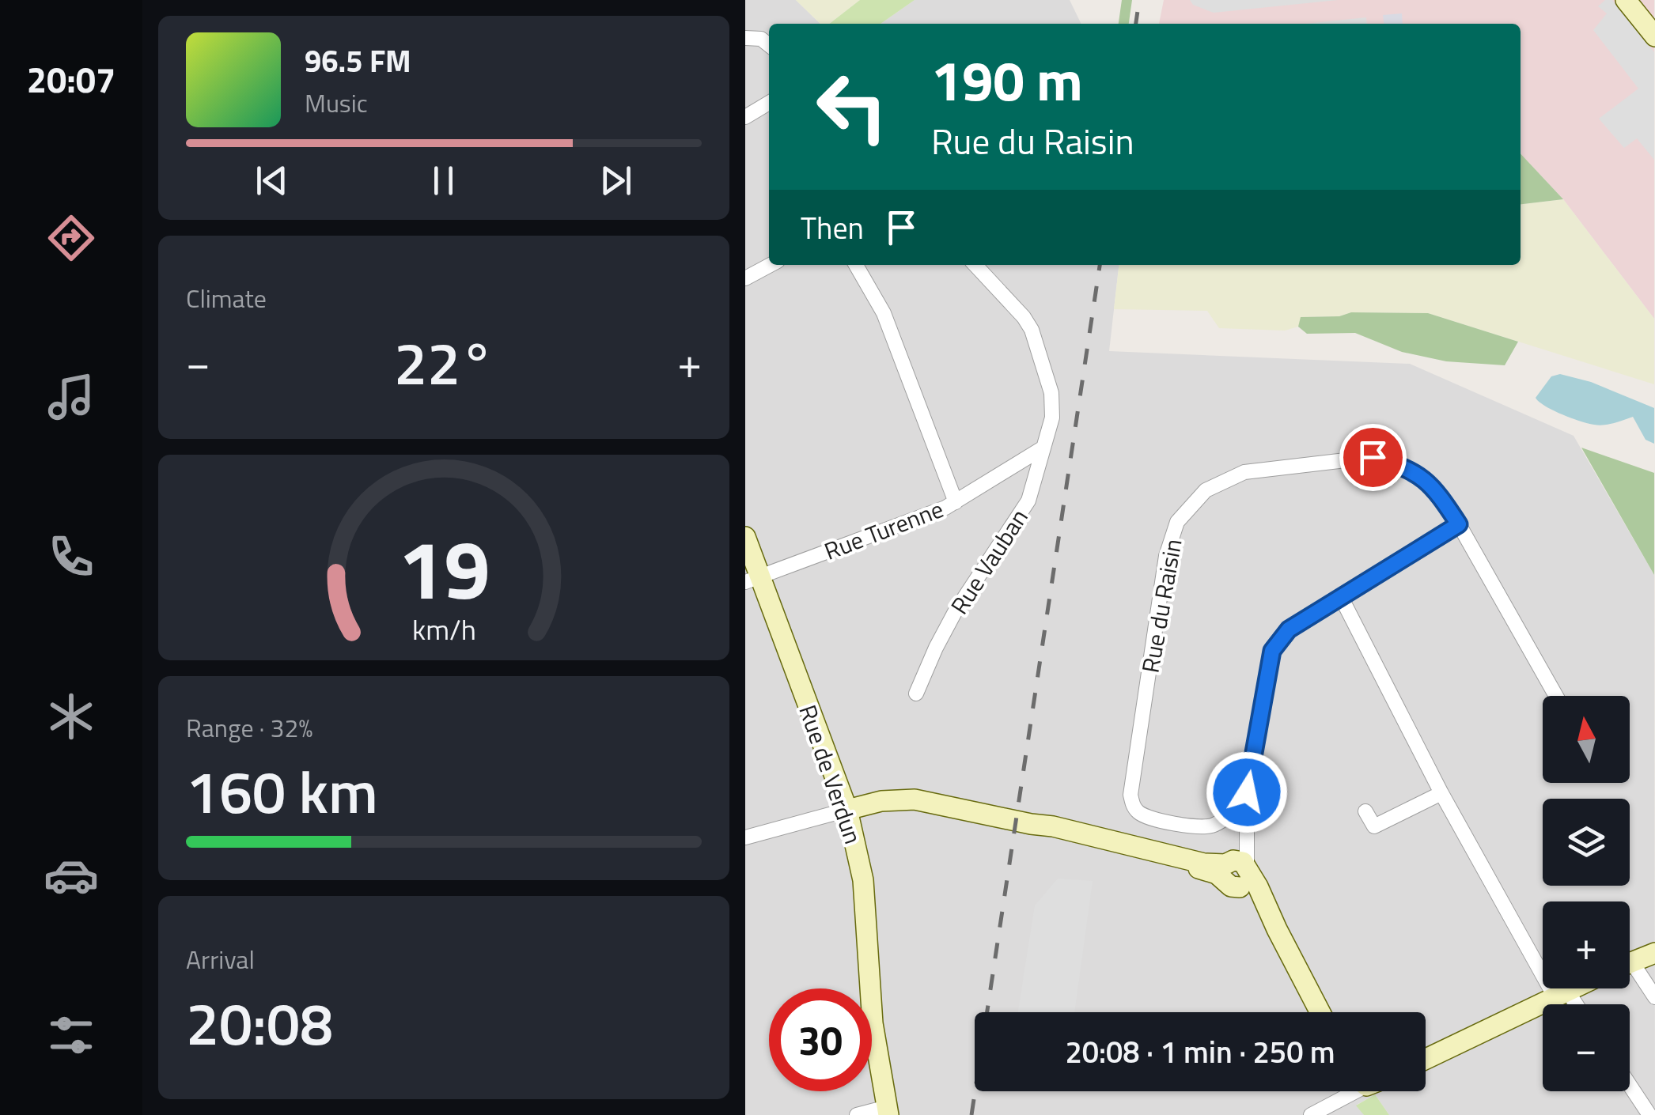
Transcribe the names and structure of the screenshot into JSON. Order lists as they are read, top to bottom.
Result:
{
  "streets": {
    "main road": ["Rue de Verdun"],
    "street": ["Rue Turenne", "Rue Vauban", "Rue du Raisin"]
  },
  "crossings": [
    ["Rue Turenne", "Rue Vauban"],
    ["Rue Turenne", "Rue de Verdun"]
  ],
  "north": "top",
  "page": {
    "tabs": "20:07",
    "turn": ["190 m", "Rue du Raisin"],
    "song": ["96.5 FM", "Music"],
    "then": "Then",
    "tile": [
      "Climate",
      ["Range · 32%", "160 km"],
      ["Arrival", "20:08"]
    ],
    "heat": ["−", "22°", "+"],
    "map_buttons": ["+", "−"],
    "limit": "30",
    "trip": "20:08 · 1 min · 250 m",
    "gauge": ["19", "km/h"]
  }
}
